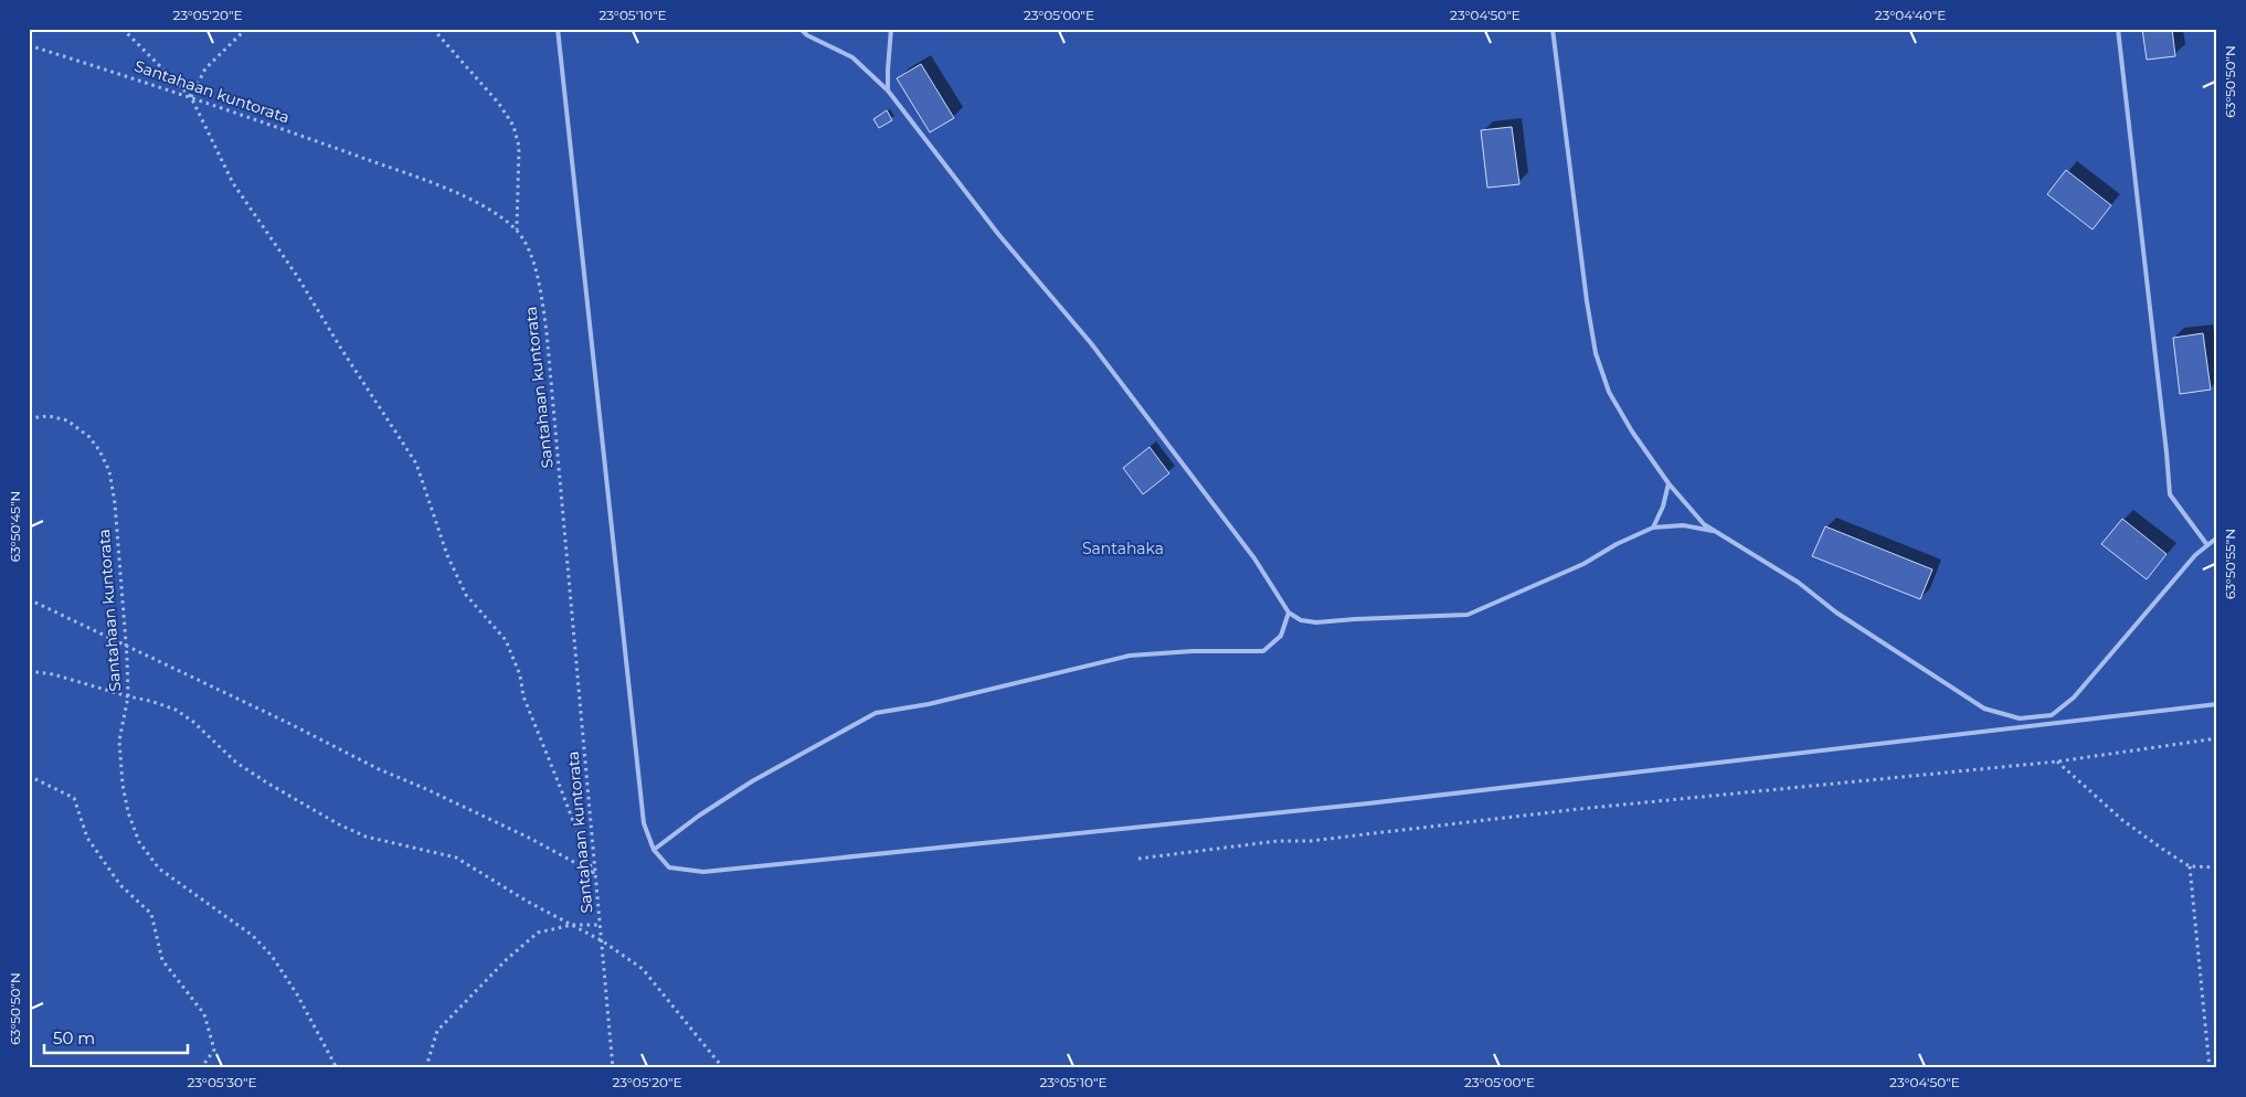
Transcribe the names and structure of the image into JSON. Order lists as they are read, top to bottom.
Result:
{
  "streets": {
    "path": ["Santahaan kuntorata"]
  },
  "parks": ["Santahaka"],
  "scale_bar": "50 m",
  "coordinates": [
    "23°05'20\"E",
    "23°05'10\"E",
    "23°05'00\"E",
    "23°04'50\"E",
    "23°04'40\"E",
    "63°50'50\"N",
    "63°50'45\"N",
    "63°50'55\"N",
    "23°05'30\"E"
  ]
}
